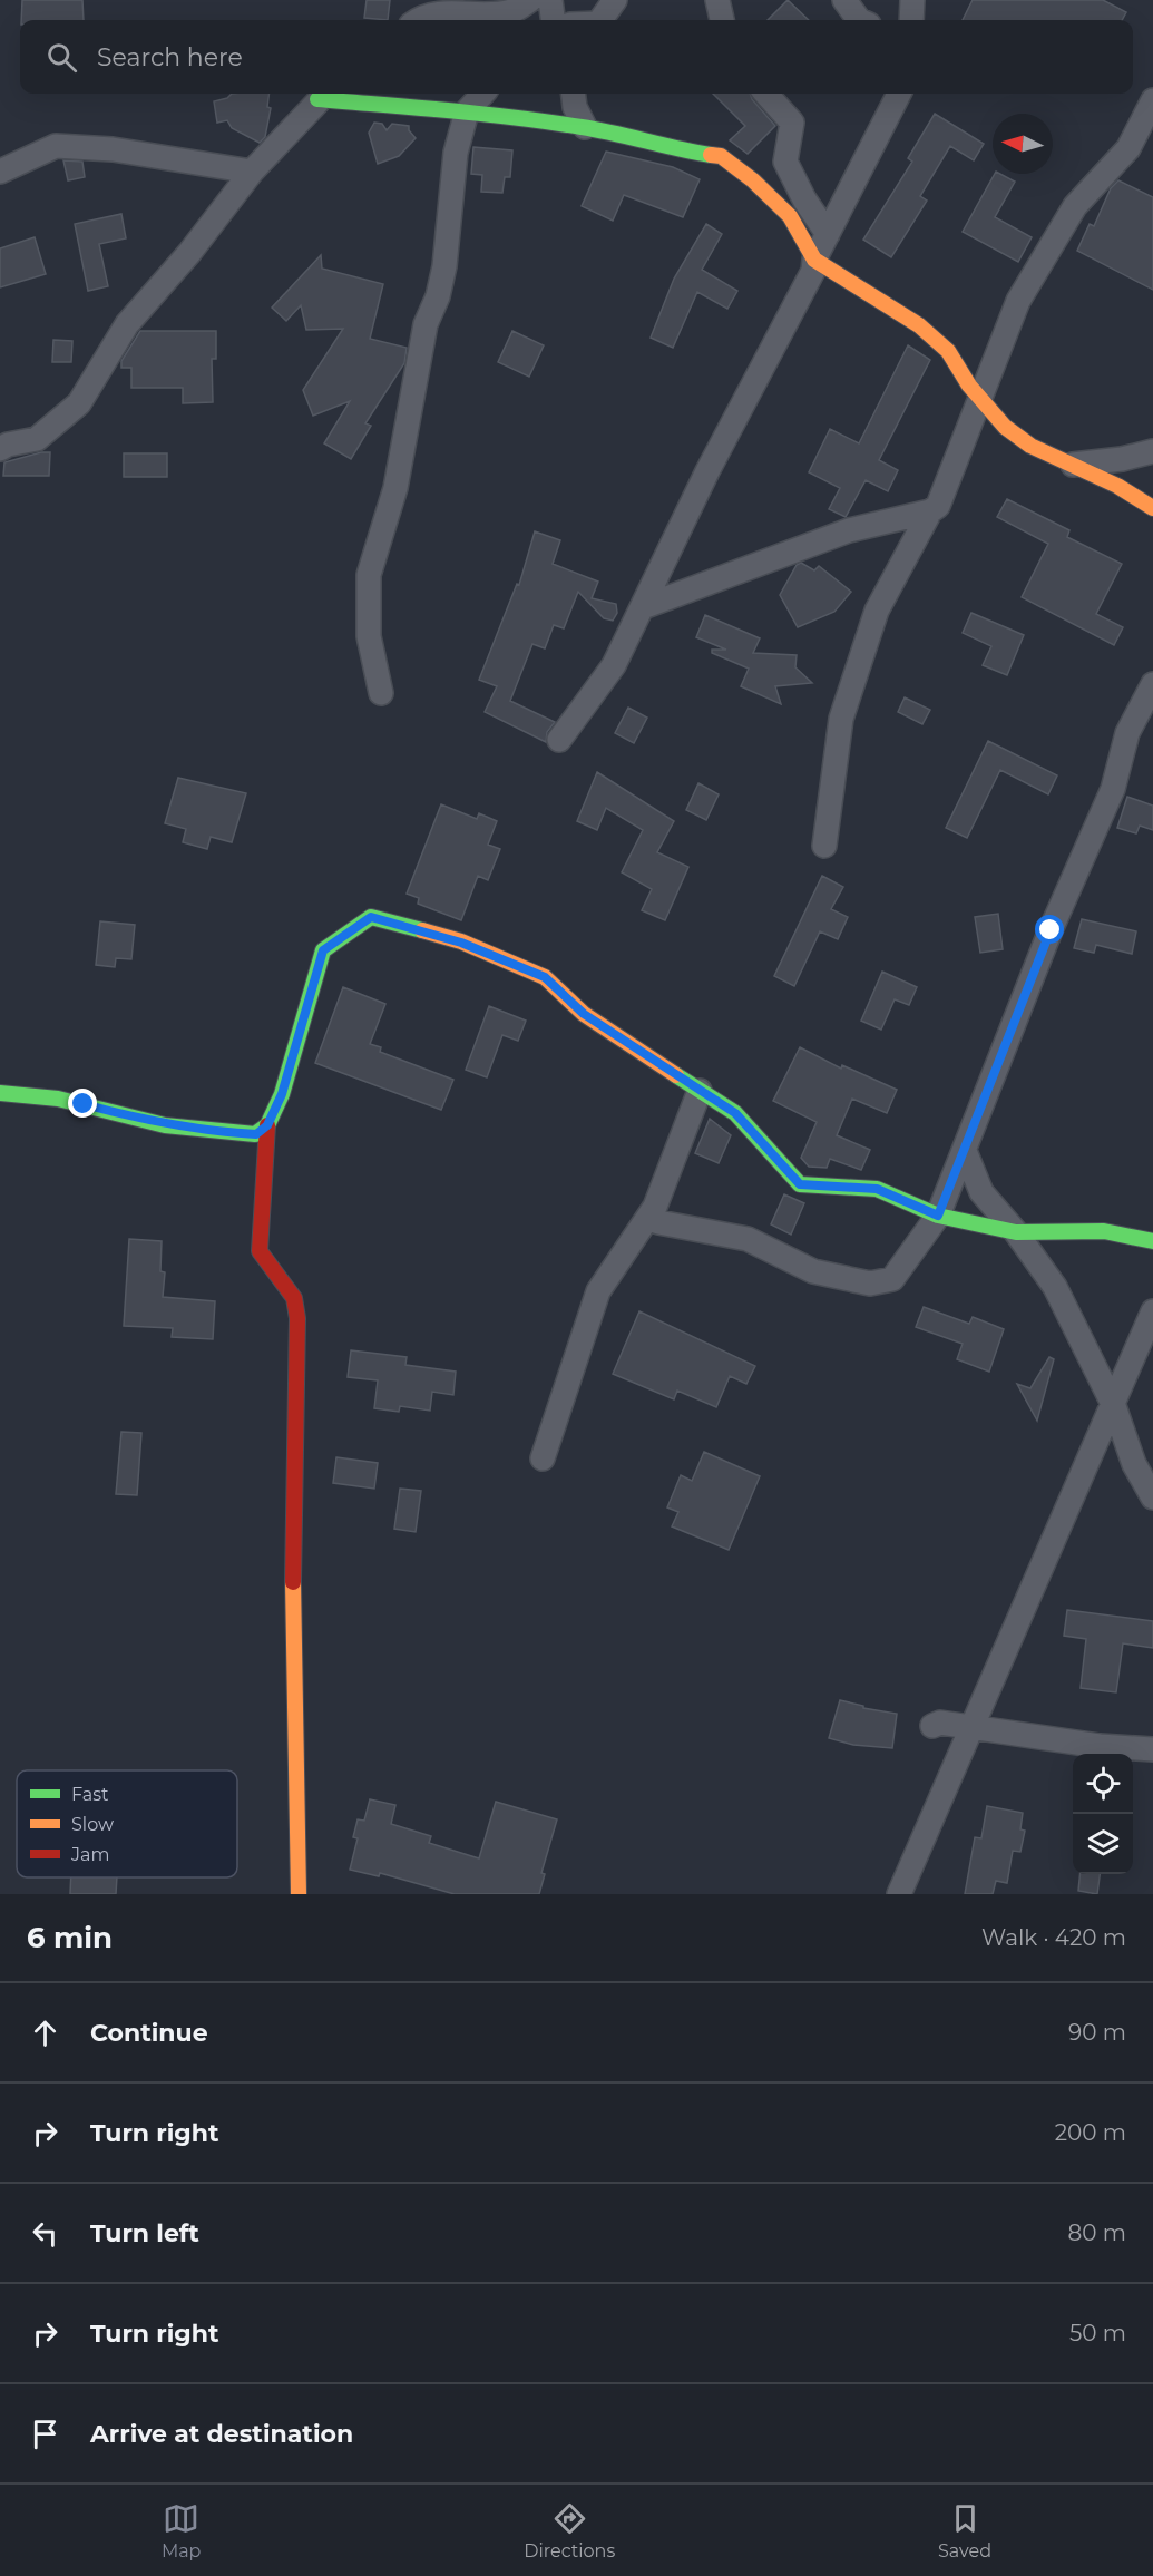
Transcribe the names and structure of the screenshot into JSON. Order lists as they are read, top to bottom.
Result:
{
  "legend": ["Fast", "Slow", "Jam"],
  "north": "left",
  "page": {
    "search": "Search here",
    "heading": ["6 min", "Walk · 420 m"],
    "list": [
      ["Continue", "90 m"],
      ["Turn right", "200 m"],
      ["Turn left", "80 m"],
      ["Turn right", "50 m"],
      "Arrive at destination"
    ],
    "nav": ["Map", "Directions", "Saved"]
  }
}
